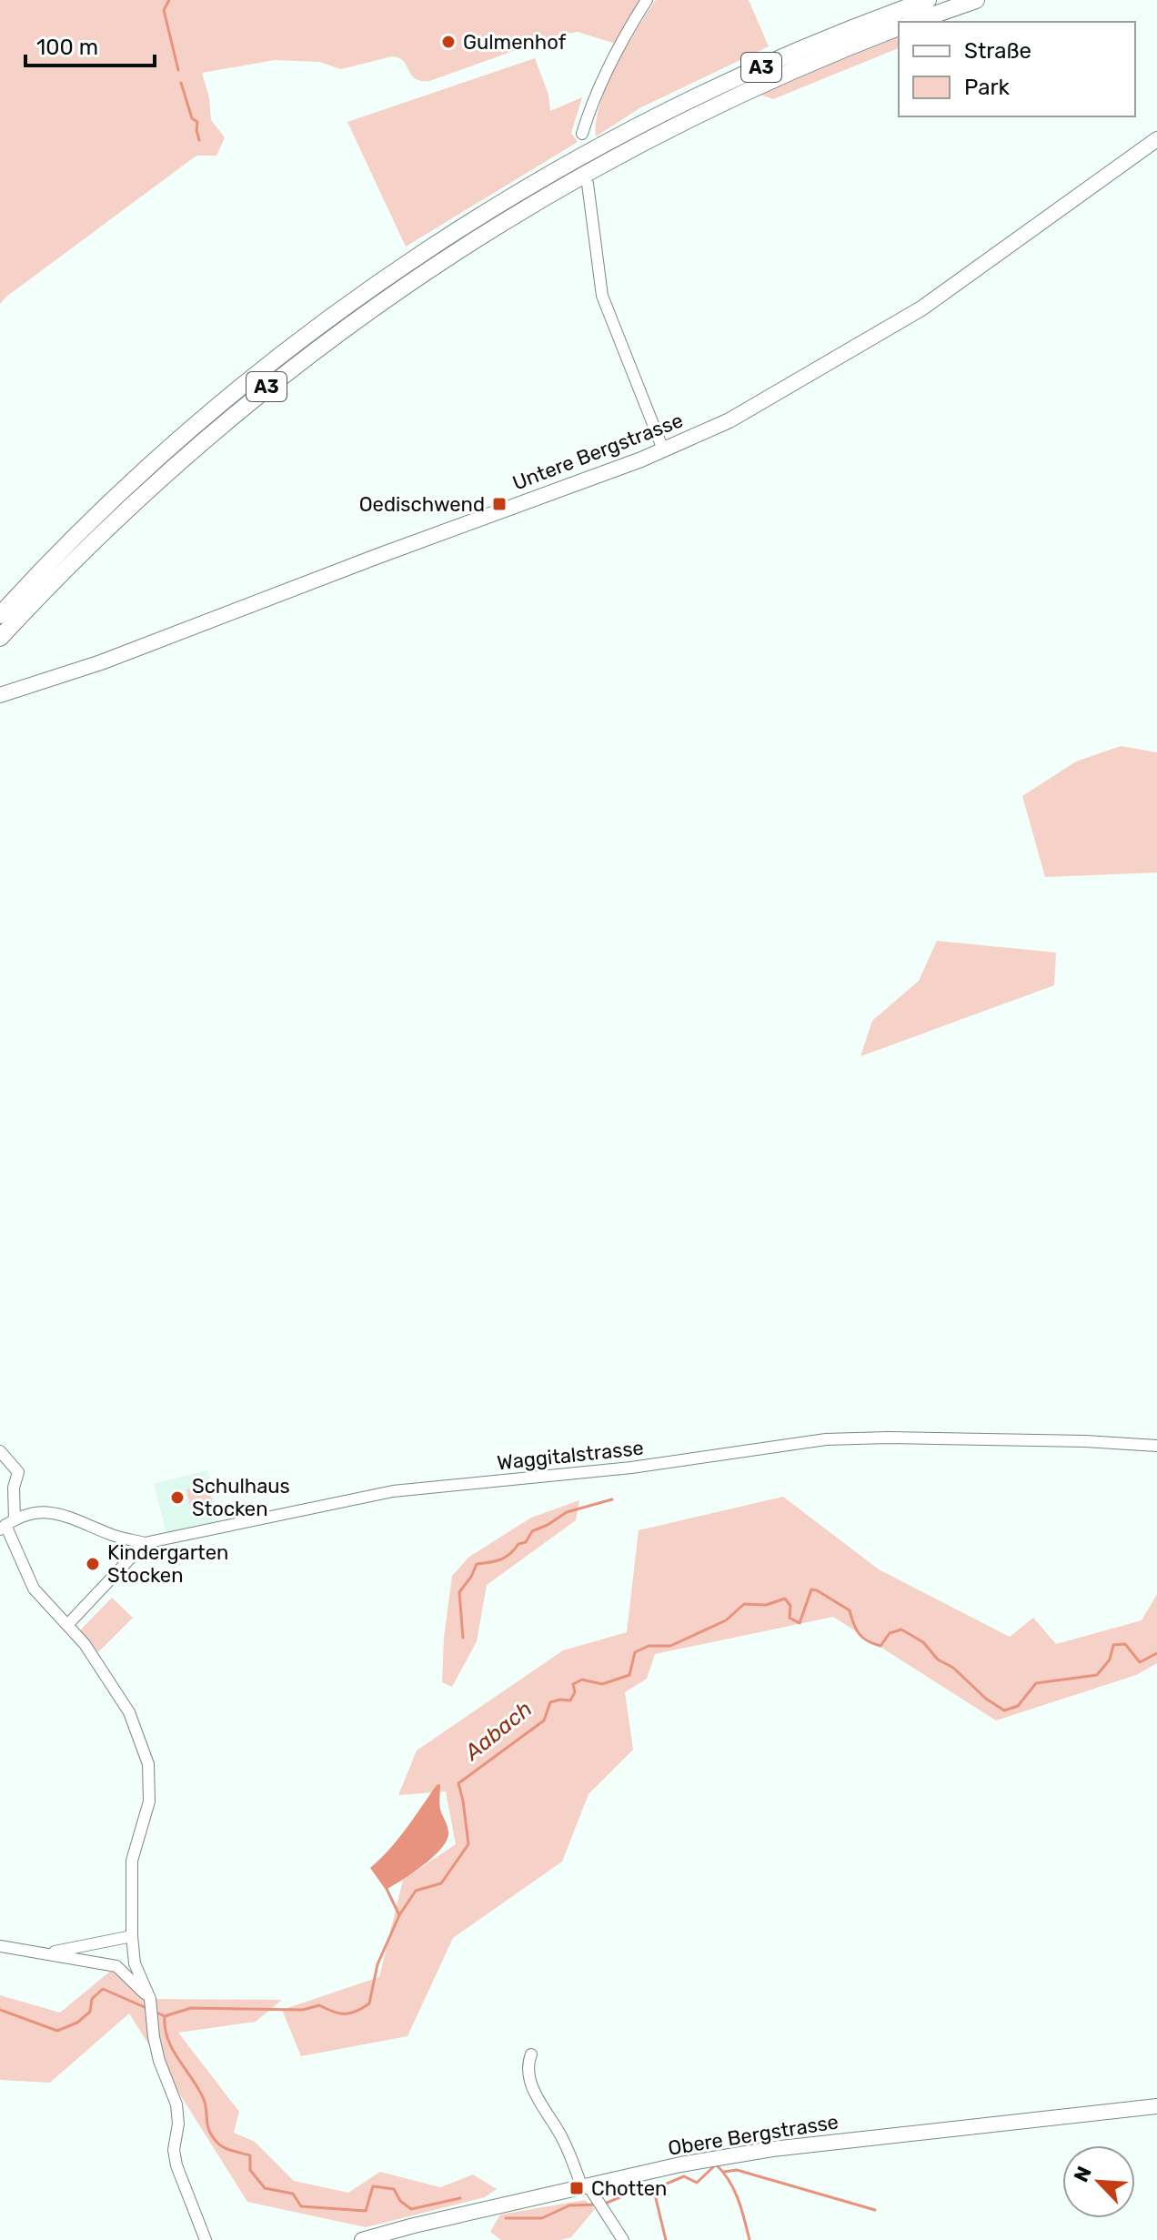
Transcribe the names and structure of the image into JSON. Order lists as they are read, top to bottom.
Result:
{
  "streets": {
    "highway": ["A3"],
    "main road": ["Untere Bergstrasse", "Obere Bergstrasse"],
    "street": ["Waggitalstrasse"]
  },
  "water": ["Aabach"],
  "places": {
    "other": ["Gulmenhof", "Schulhaus Stocken", "Kindergarten Stocken"],
    "transit": ["Oedischwend", "Chotten"]
  },
  "legend": ["Straße", "Park"],
  "scale_bar": "100 m",
  "north": "top left"
}
